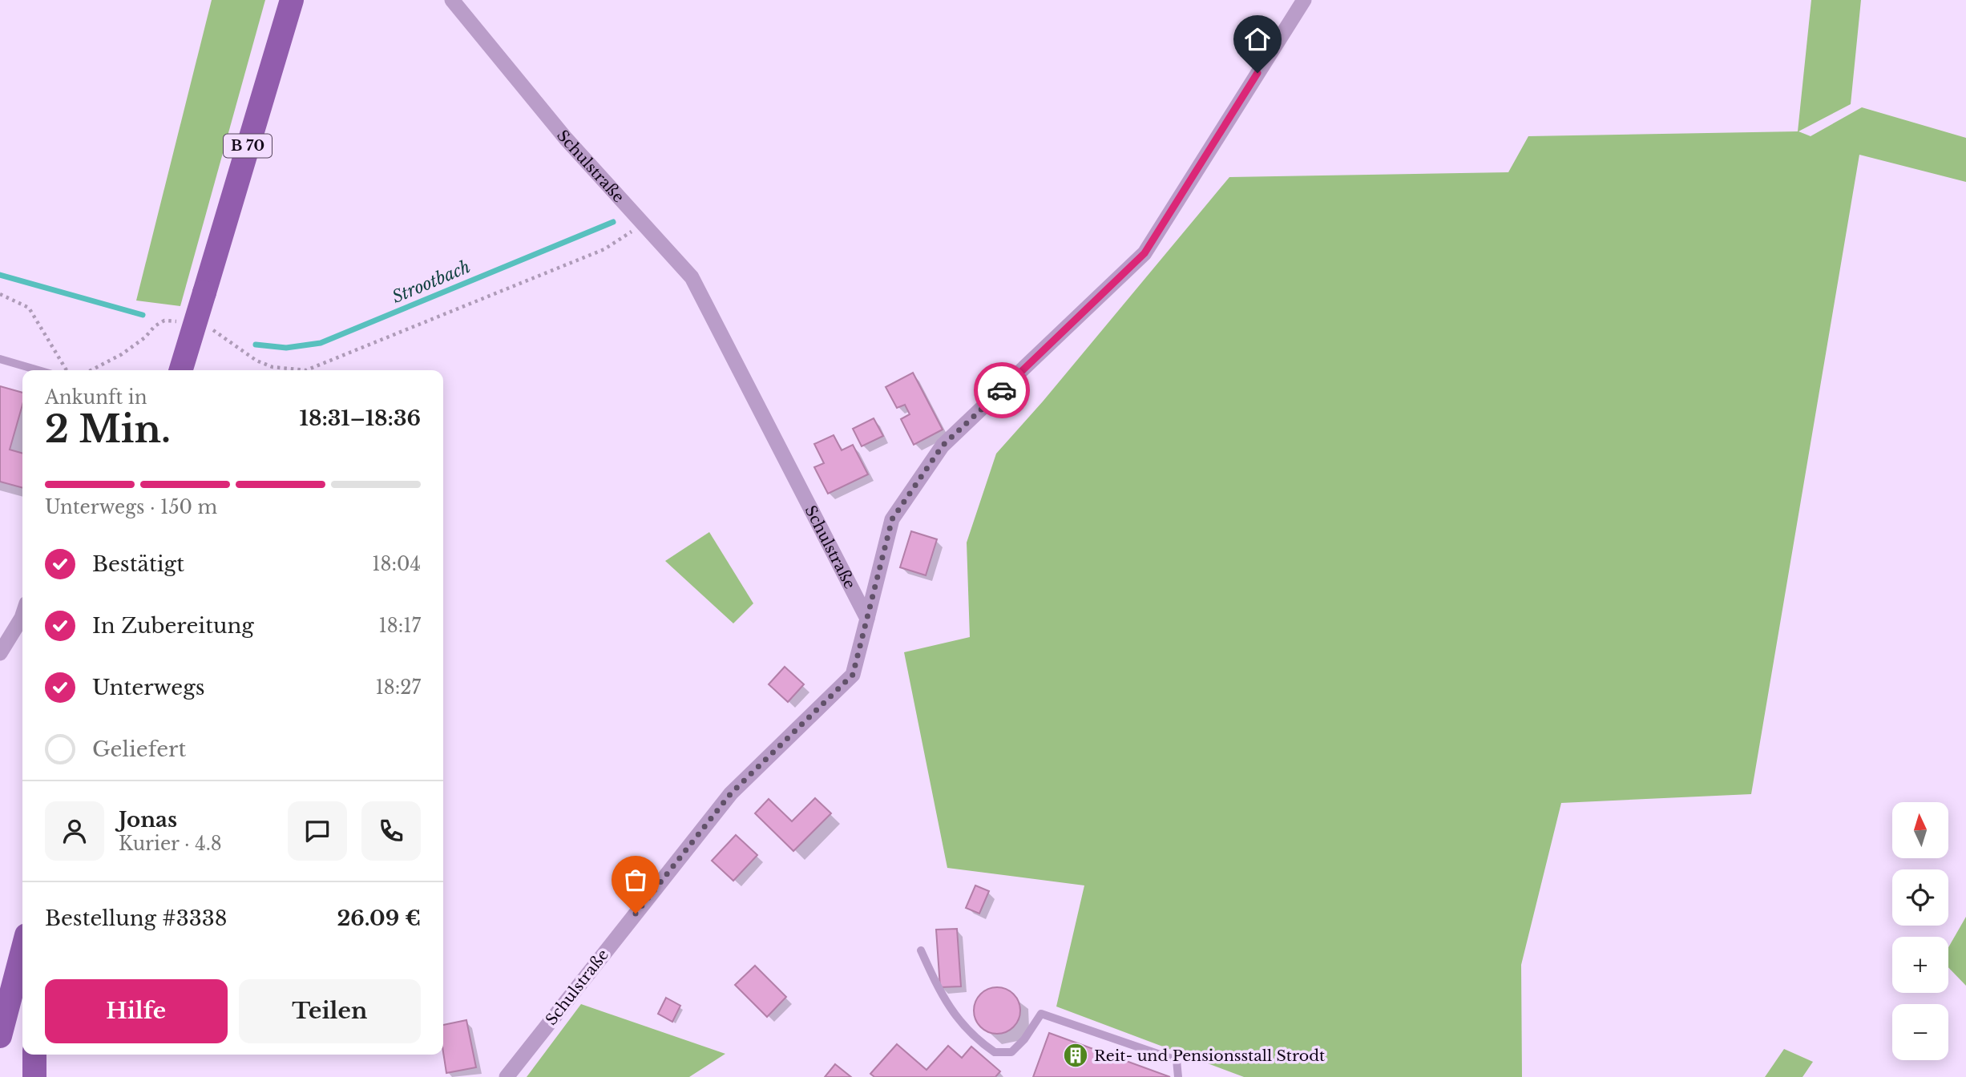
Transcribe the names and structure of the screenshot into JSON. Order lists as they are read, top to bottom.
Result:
{
  "streets": {
    "main road": ["B 70"],
    "street": ["Schulstraße"]
  },
  "water": ["Strootbach"],
  "places": {
    "building": ["Reit- und Pensionsstall Strodt"]
  },
  "north": "top",
  "page": {
    "heading": ["2 Min.", "Ankunft in", "18:31–18:36"],
    "panel": [
      "Jonas",
      "Kurier · 4.8",
      "Bestellung #3338",
      "26.09 €"
    ],
    "bar": "Unterwegs · 150 m",
    "list": [
      ["Bestätigt", "18:04"],
      ["In Zubereitung", "18:17"],
      ["Unterwegs", "18:27"],
      "Geliefert"
    ],
    "map_buttons": ["+", "−"],
    "buttons": ["Hilfe", "Teilen"]
  }
}
